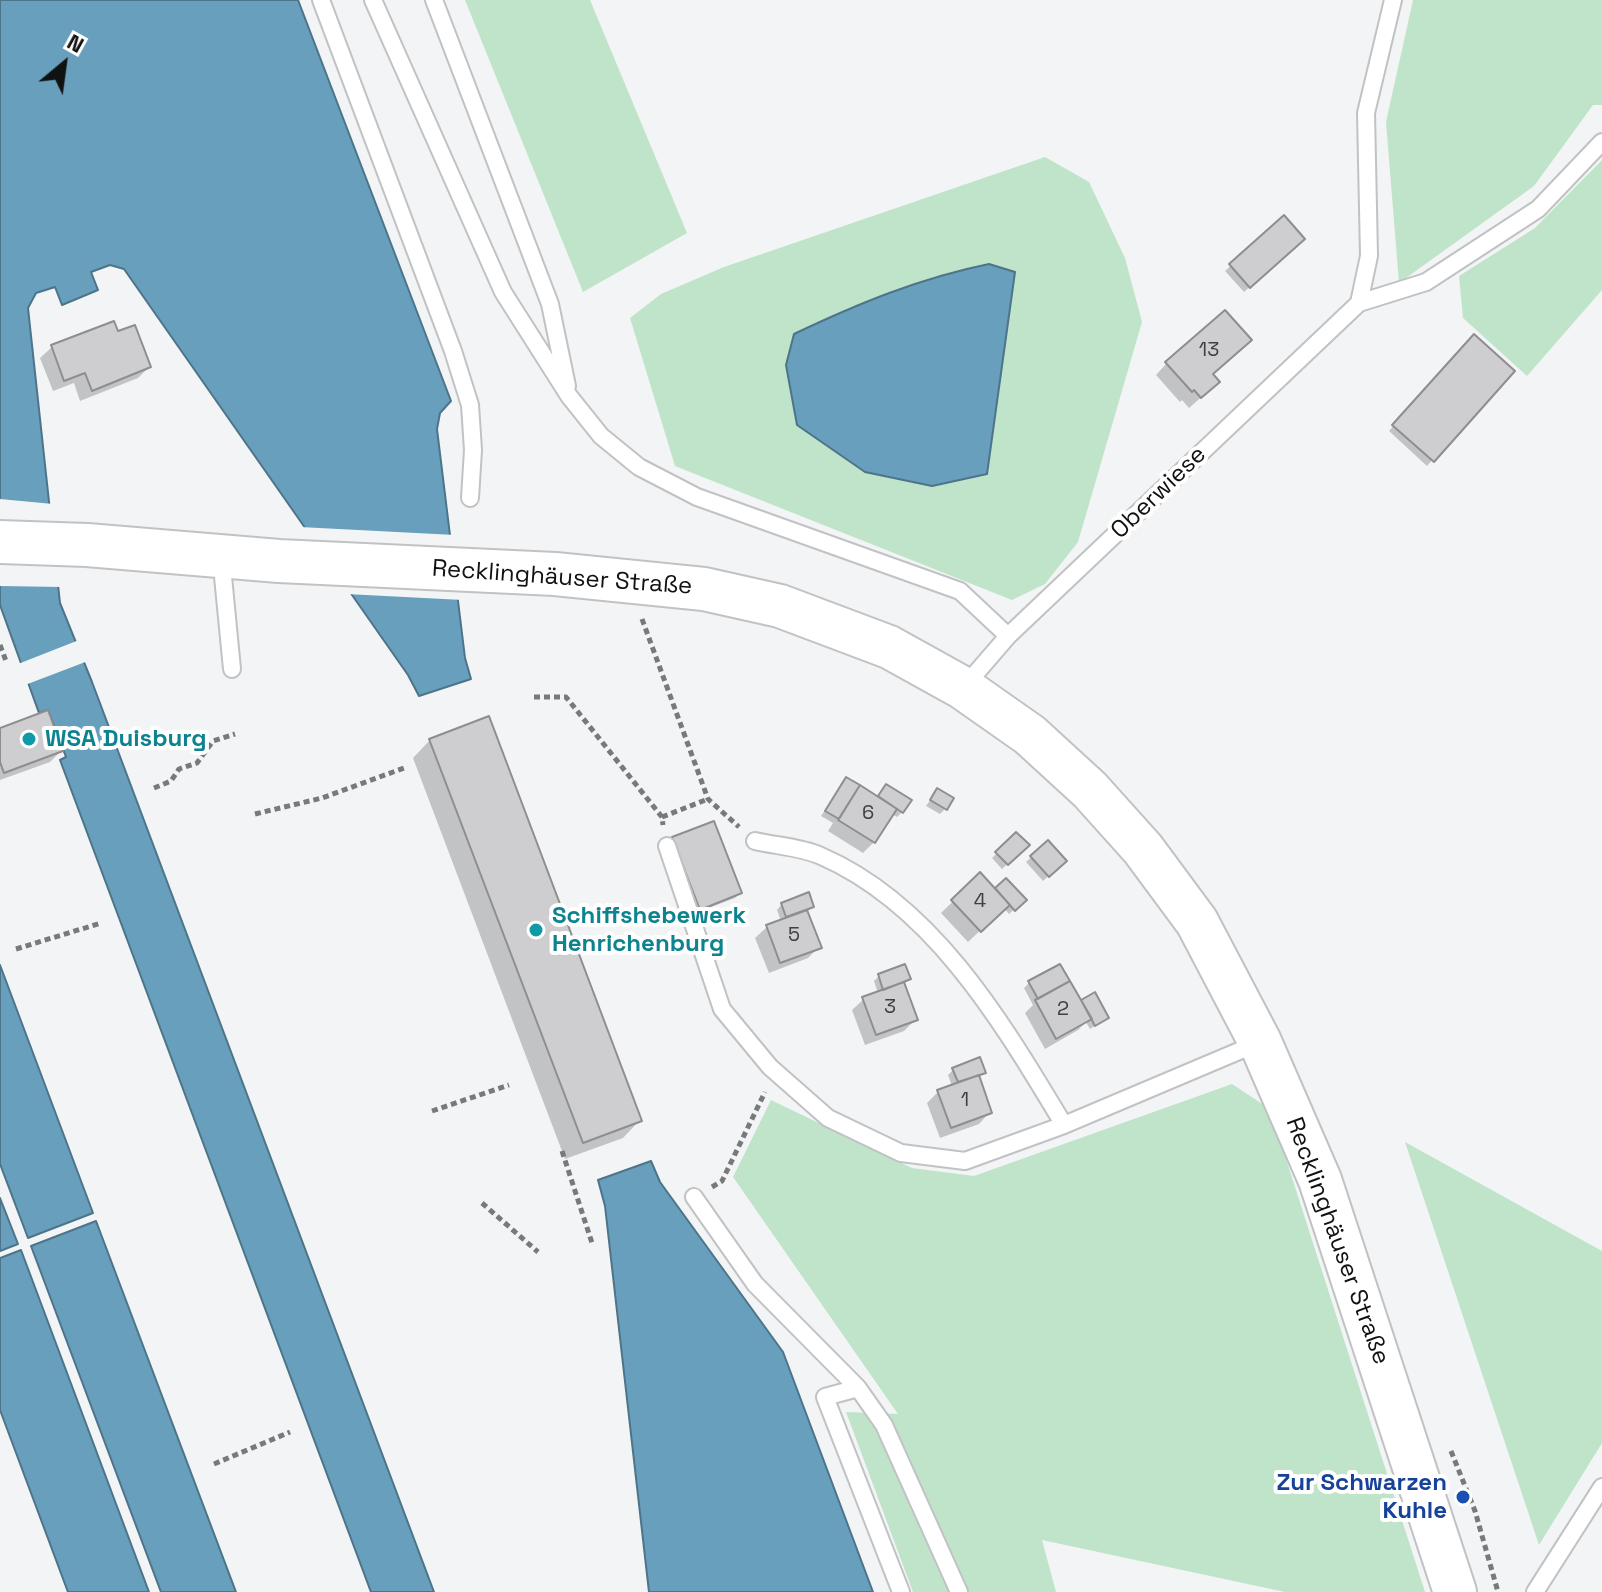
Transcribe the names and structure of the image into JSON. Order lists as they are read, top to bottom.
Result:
{
  "streets": {
    "main road": ["Recklinghäuser Straße"],
    "lane": ["Oberwiese"]
  },
  "crossings": [
    ["Oberwiese", "Recklinghäuser Straße"]
  ],
  "places": ["WSA Duisburg", "Schiffshebewerk Henrichenburg", "Zur Schwarzen Kuhle"],
  "house_numbers": [
    "13",
    "6",
    "4",
    "5",
    "3",
    "2",
    "1"
  ],
  "north": "top right"
}
